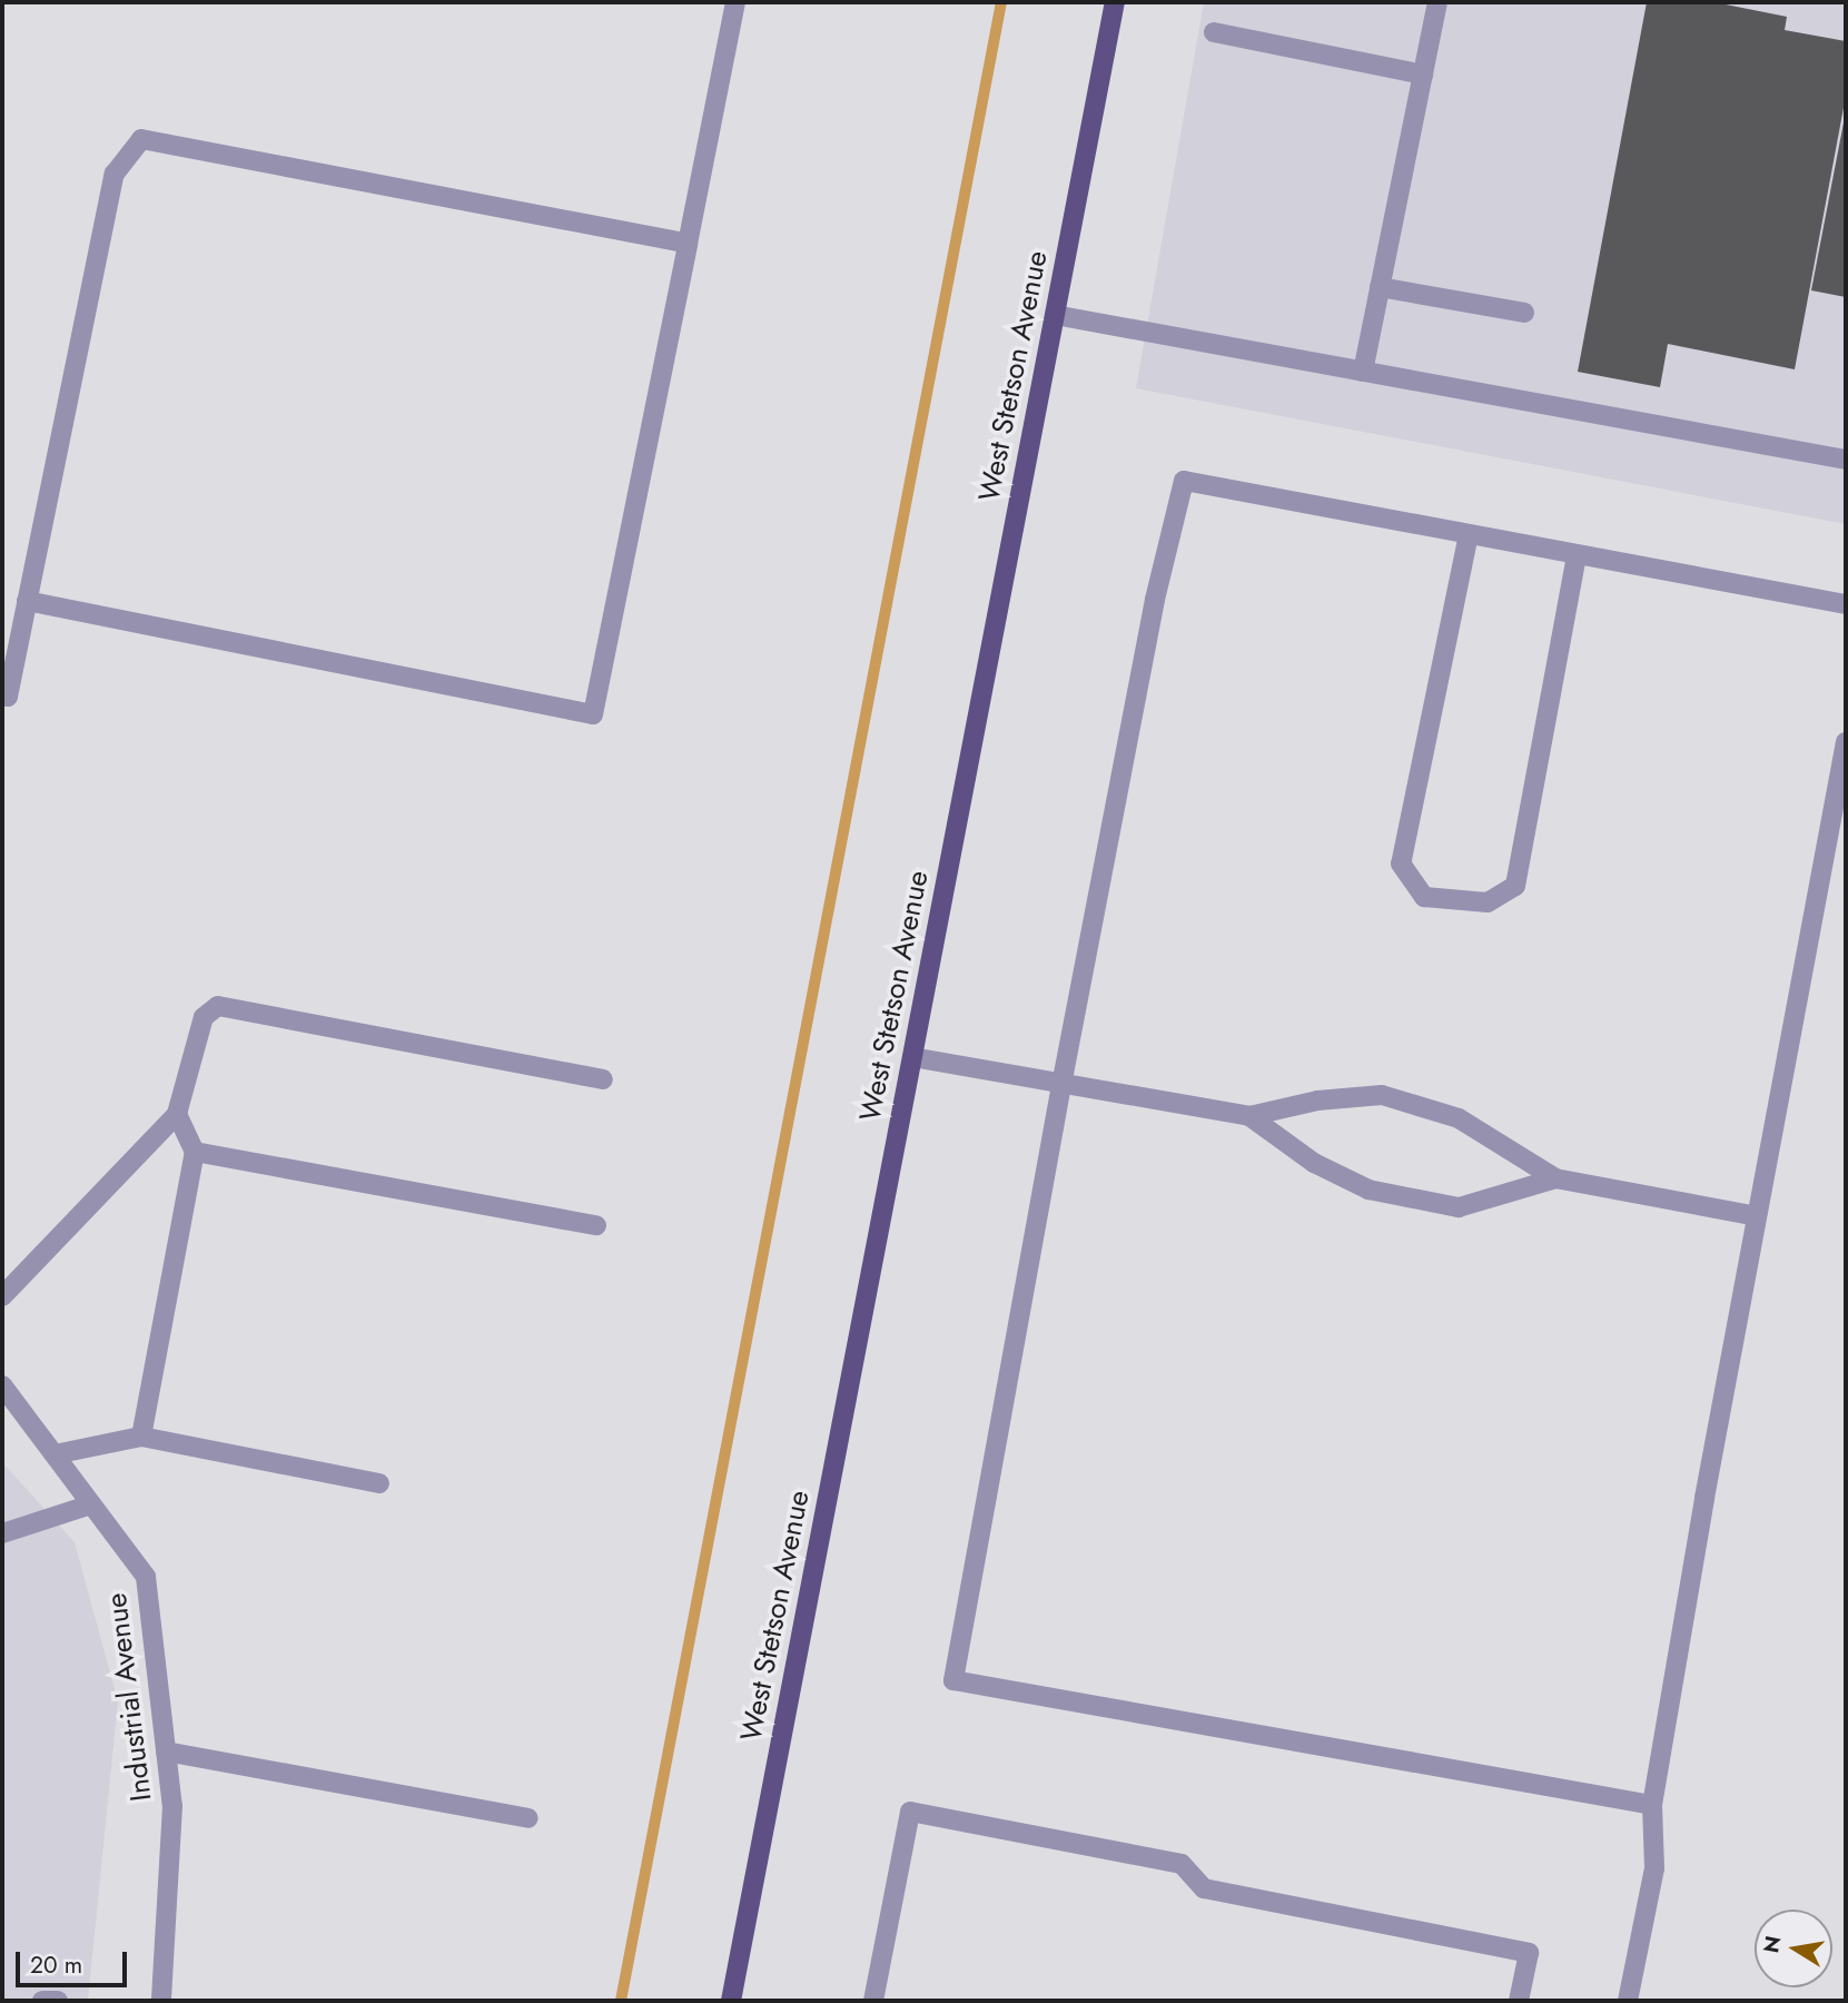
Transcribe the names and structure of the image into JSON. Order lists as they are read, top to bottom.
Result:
{
  "streets": {
    "main road": ["West Stetson Avenue"],
    "street": ["Industrial Avenue"]
  },
  "scale_bar": "20 m",
  "north": "left"
}
